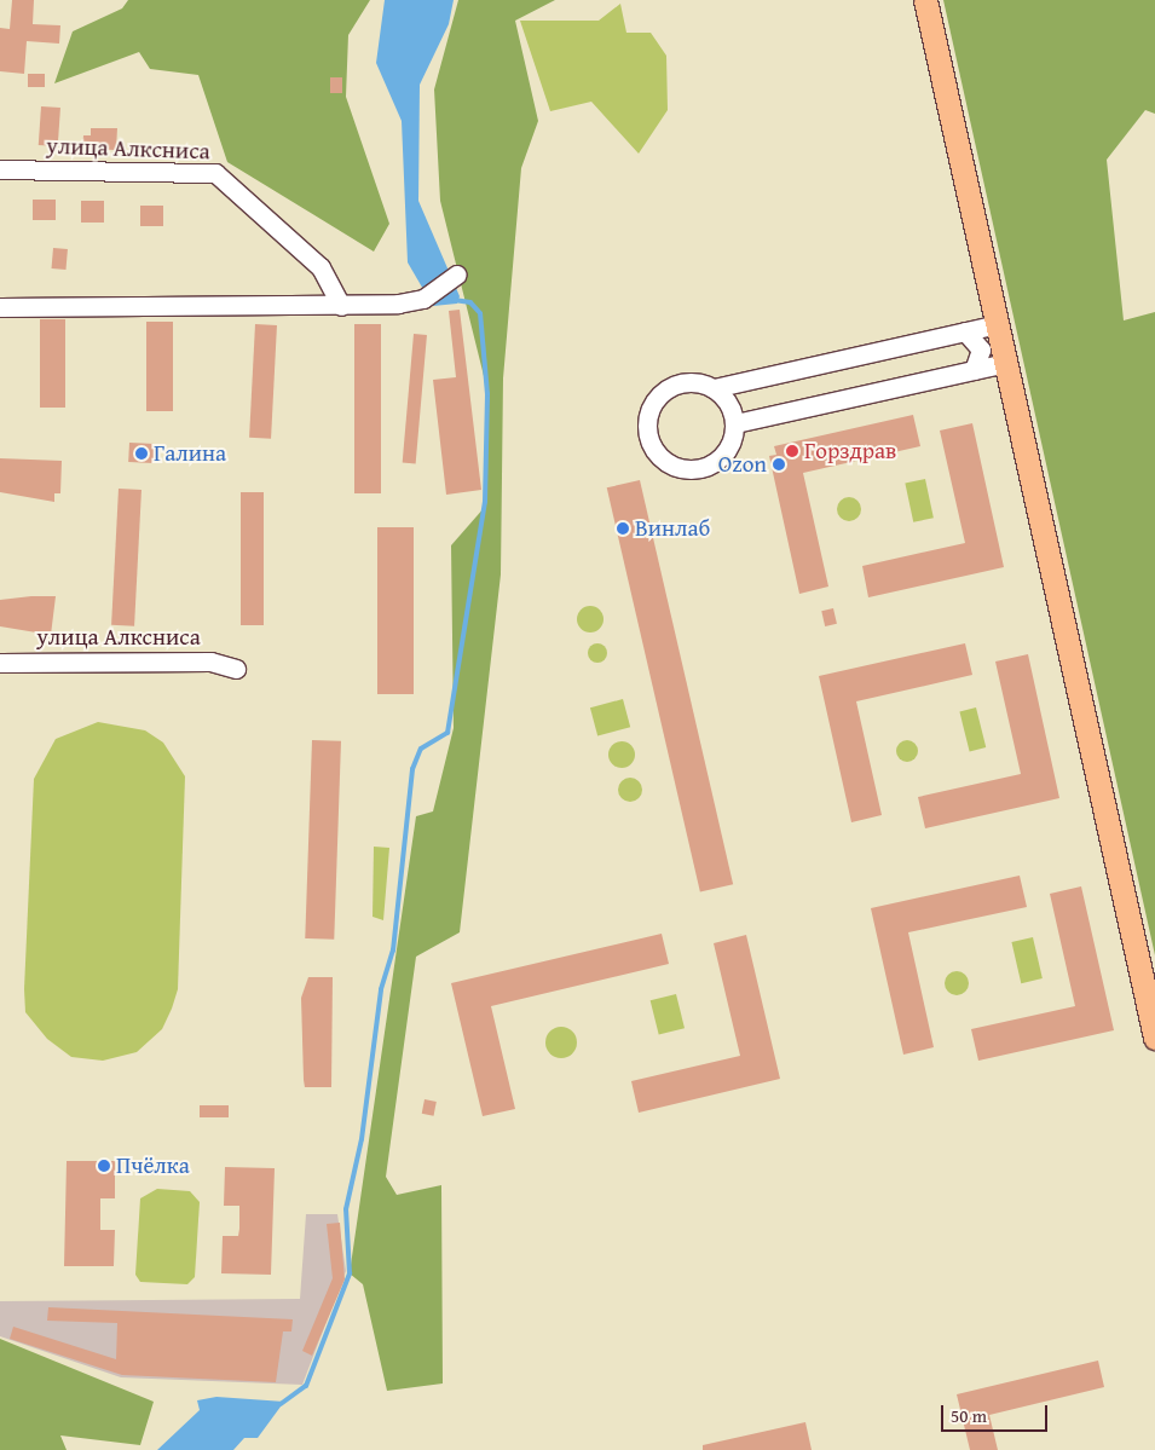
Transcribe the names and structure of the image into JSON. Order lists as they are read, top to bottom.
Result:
{
  "streets": {
    "street": ["улица Алксниса"]
  },
  "places": [
    "Горздрав",
    "Галина",
    "Ozon",
    "Винлаб",
    "Пчёлка"
  ],
  "scale_bar": "50 m"
}
